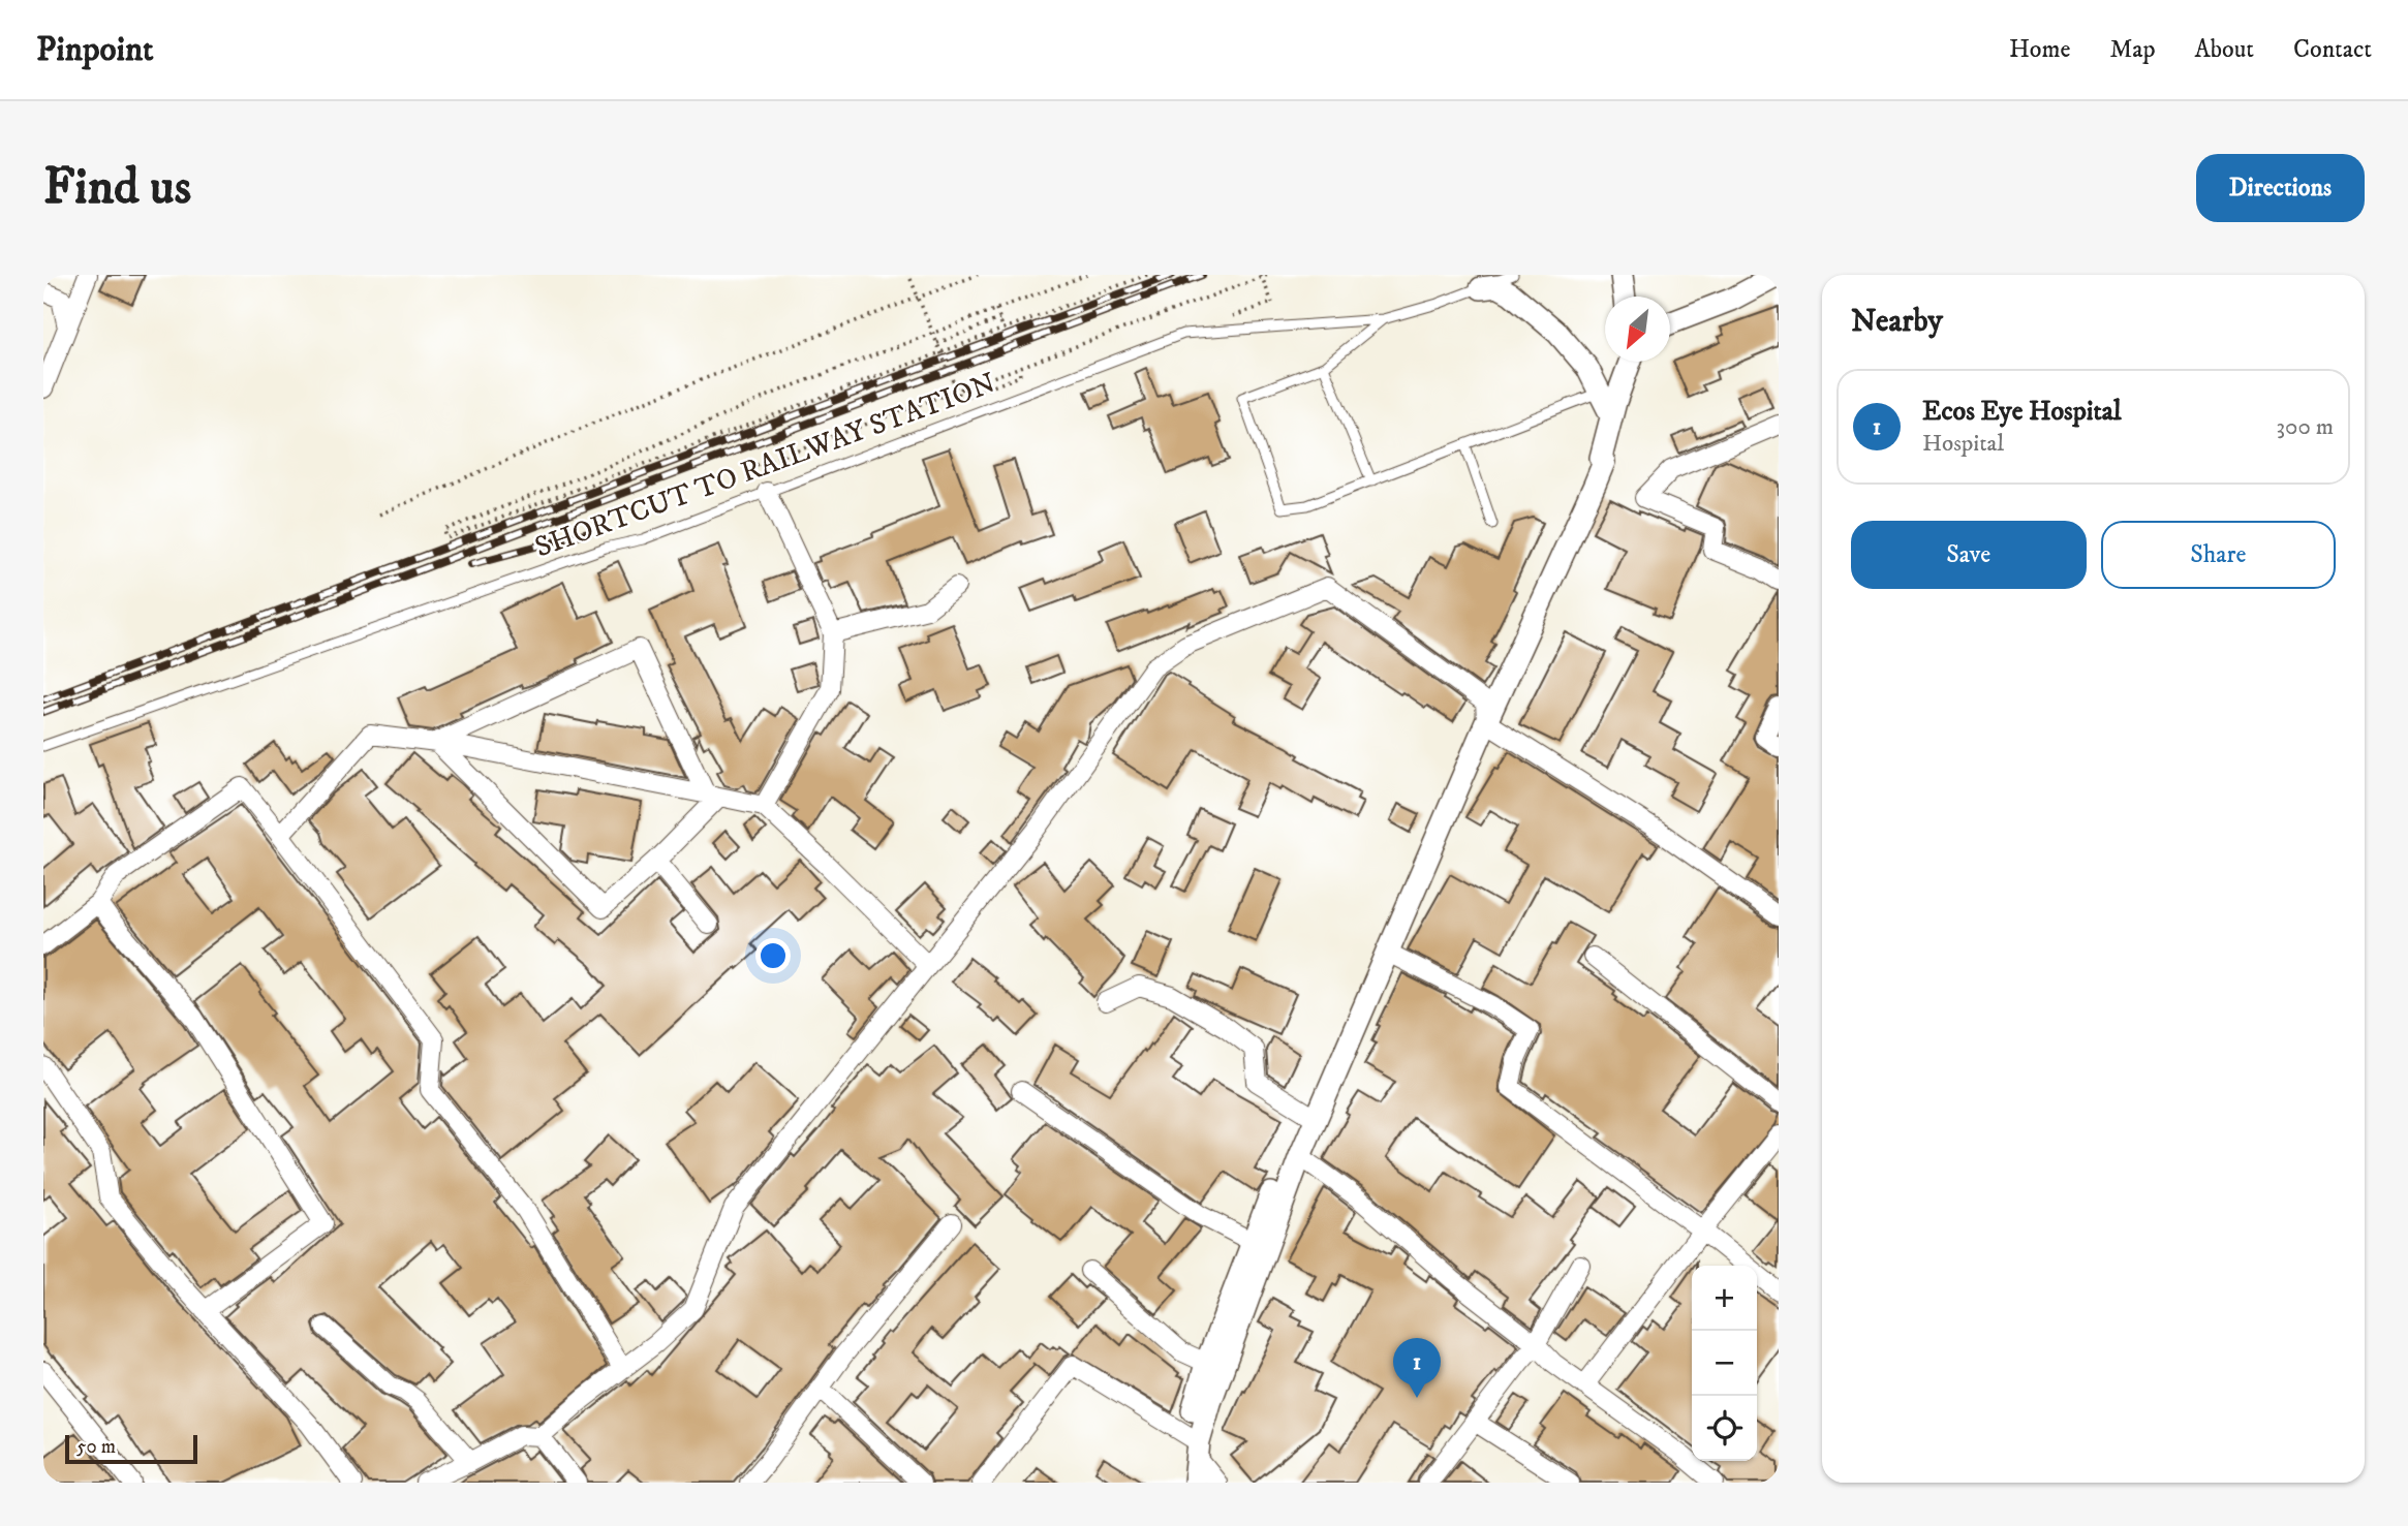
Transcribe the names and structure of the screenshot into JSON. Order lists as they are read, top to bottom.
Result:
{
  "streets": {
    "lane": ["SHORTCUT TO RAILWAY STATION"]
  },
  "scale_bar": "50 m",
  "north": "bottom left",
  "page": {
    "header": "Pinpoint",
    "nav": [
      "Home",
      "Map",
      "About",
      "Contact"
    ],
    "buttons": [
      "Directions",
      ["Save", "Share"]
    ],
    "title": "Find us",
    "heading": "Nearby",
    "list": [
      {
        "mark": "1",
        "name": "Ecos Eye Hospital",
        "note": "Hospital",
        "value": "300 m"
      }
    ],
    "map_buttons": ["+", "−"],
    "pins": "1",
    "scale": "50 m"
  }
}
